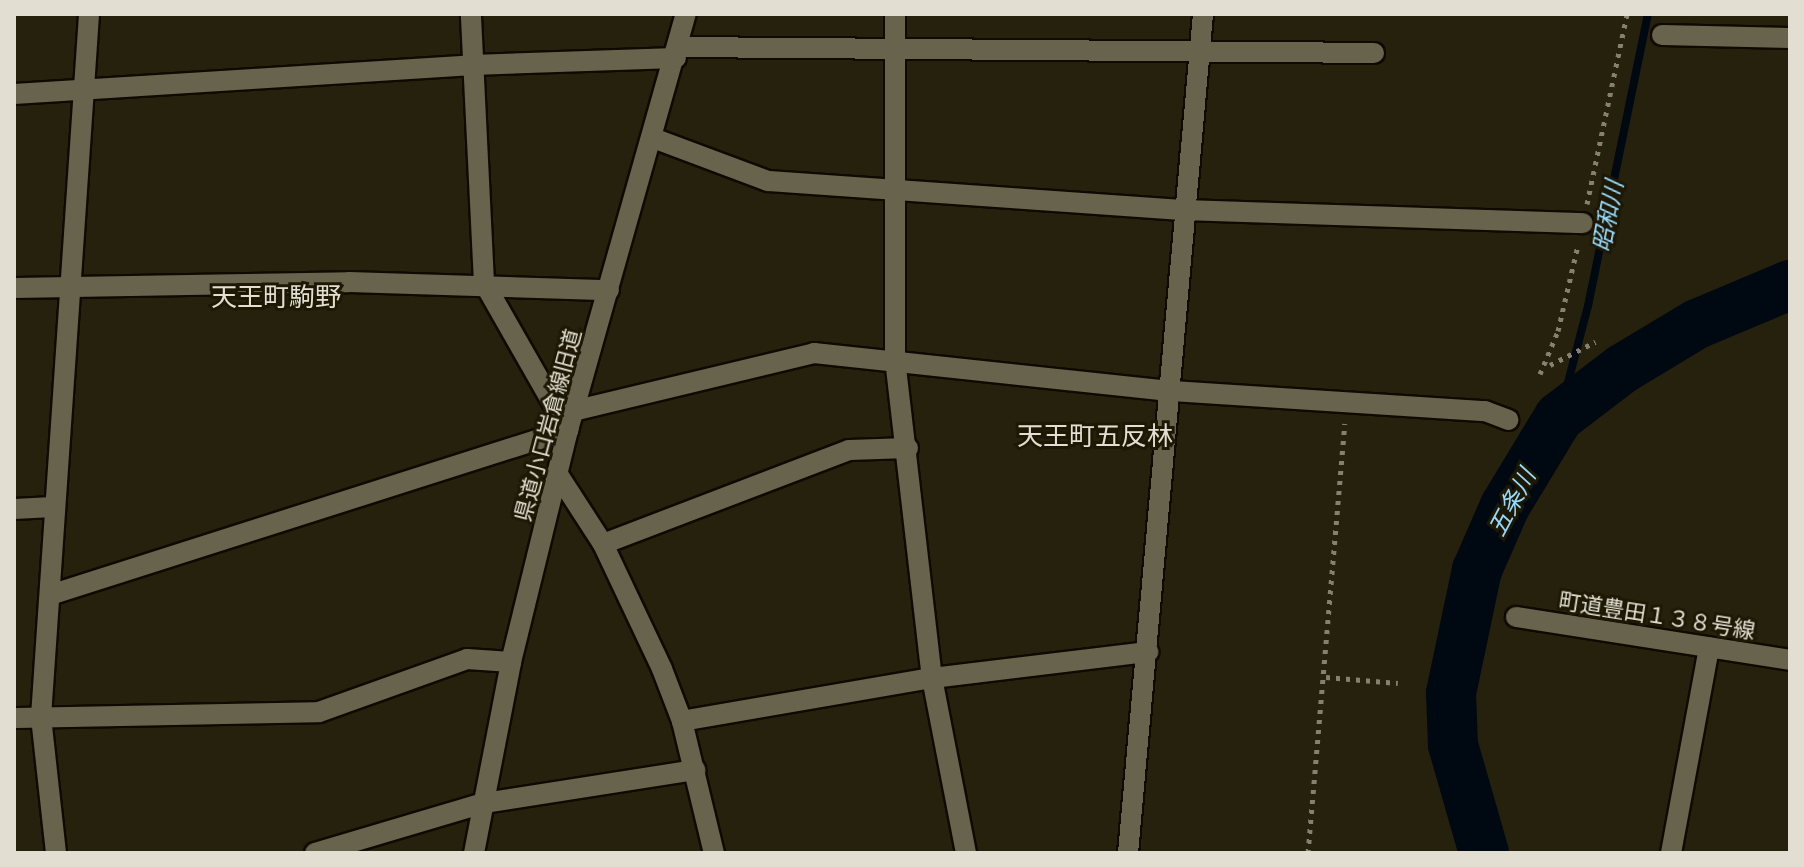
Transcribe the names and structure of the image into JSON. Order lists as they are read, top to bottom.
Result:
{
  "streets": {
    "street": ["県道小口岩倉線旧道", "町道豊田１３８号線"]
  },
  "districts": ["天王町駒野", "天王町五反林"],
  "water": ["昭和川", "五条川"]
}
